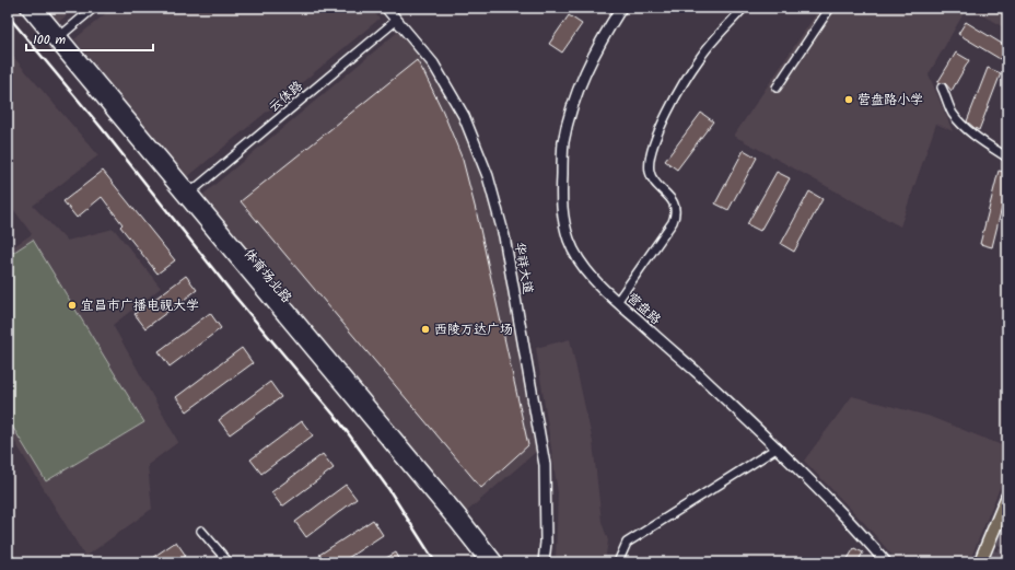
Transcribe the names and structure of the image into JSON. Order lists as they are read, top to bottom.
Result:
{
  "streets": {
    "main road": ["体育场北路"],
    "street": ["云体路", "华祥大道", "营盘路"]
  },
  "crossings": [
    ["云体路", "华祥大道"],
    ["云体路", "体育场北路"]
  ],
  "places": ["营盘路小学", "宜昌市广播电视大学", "西陵万达广场"],
  "scale_bar": "100 m"
}
